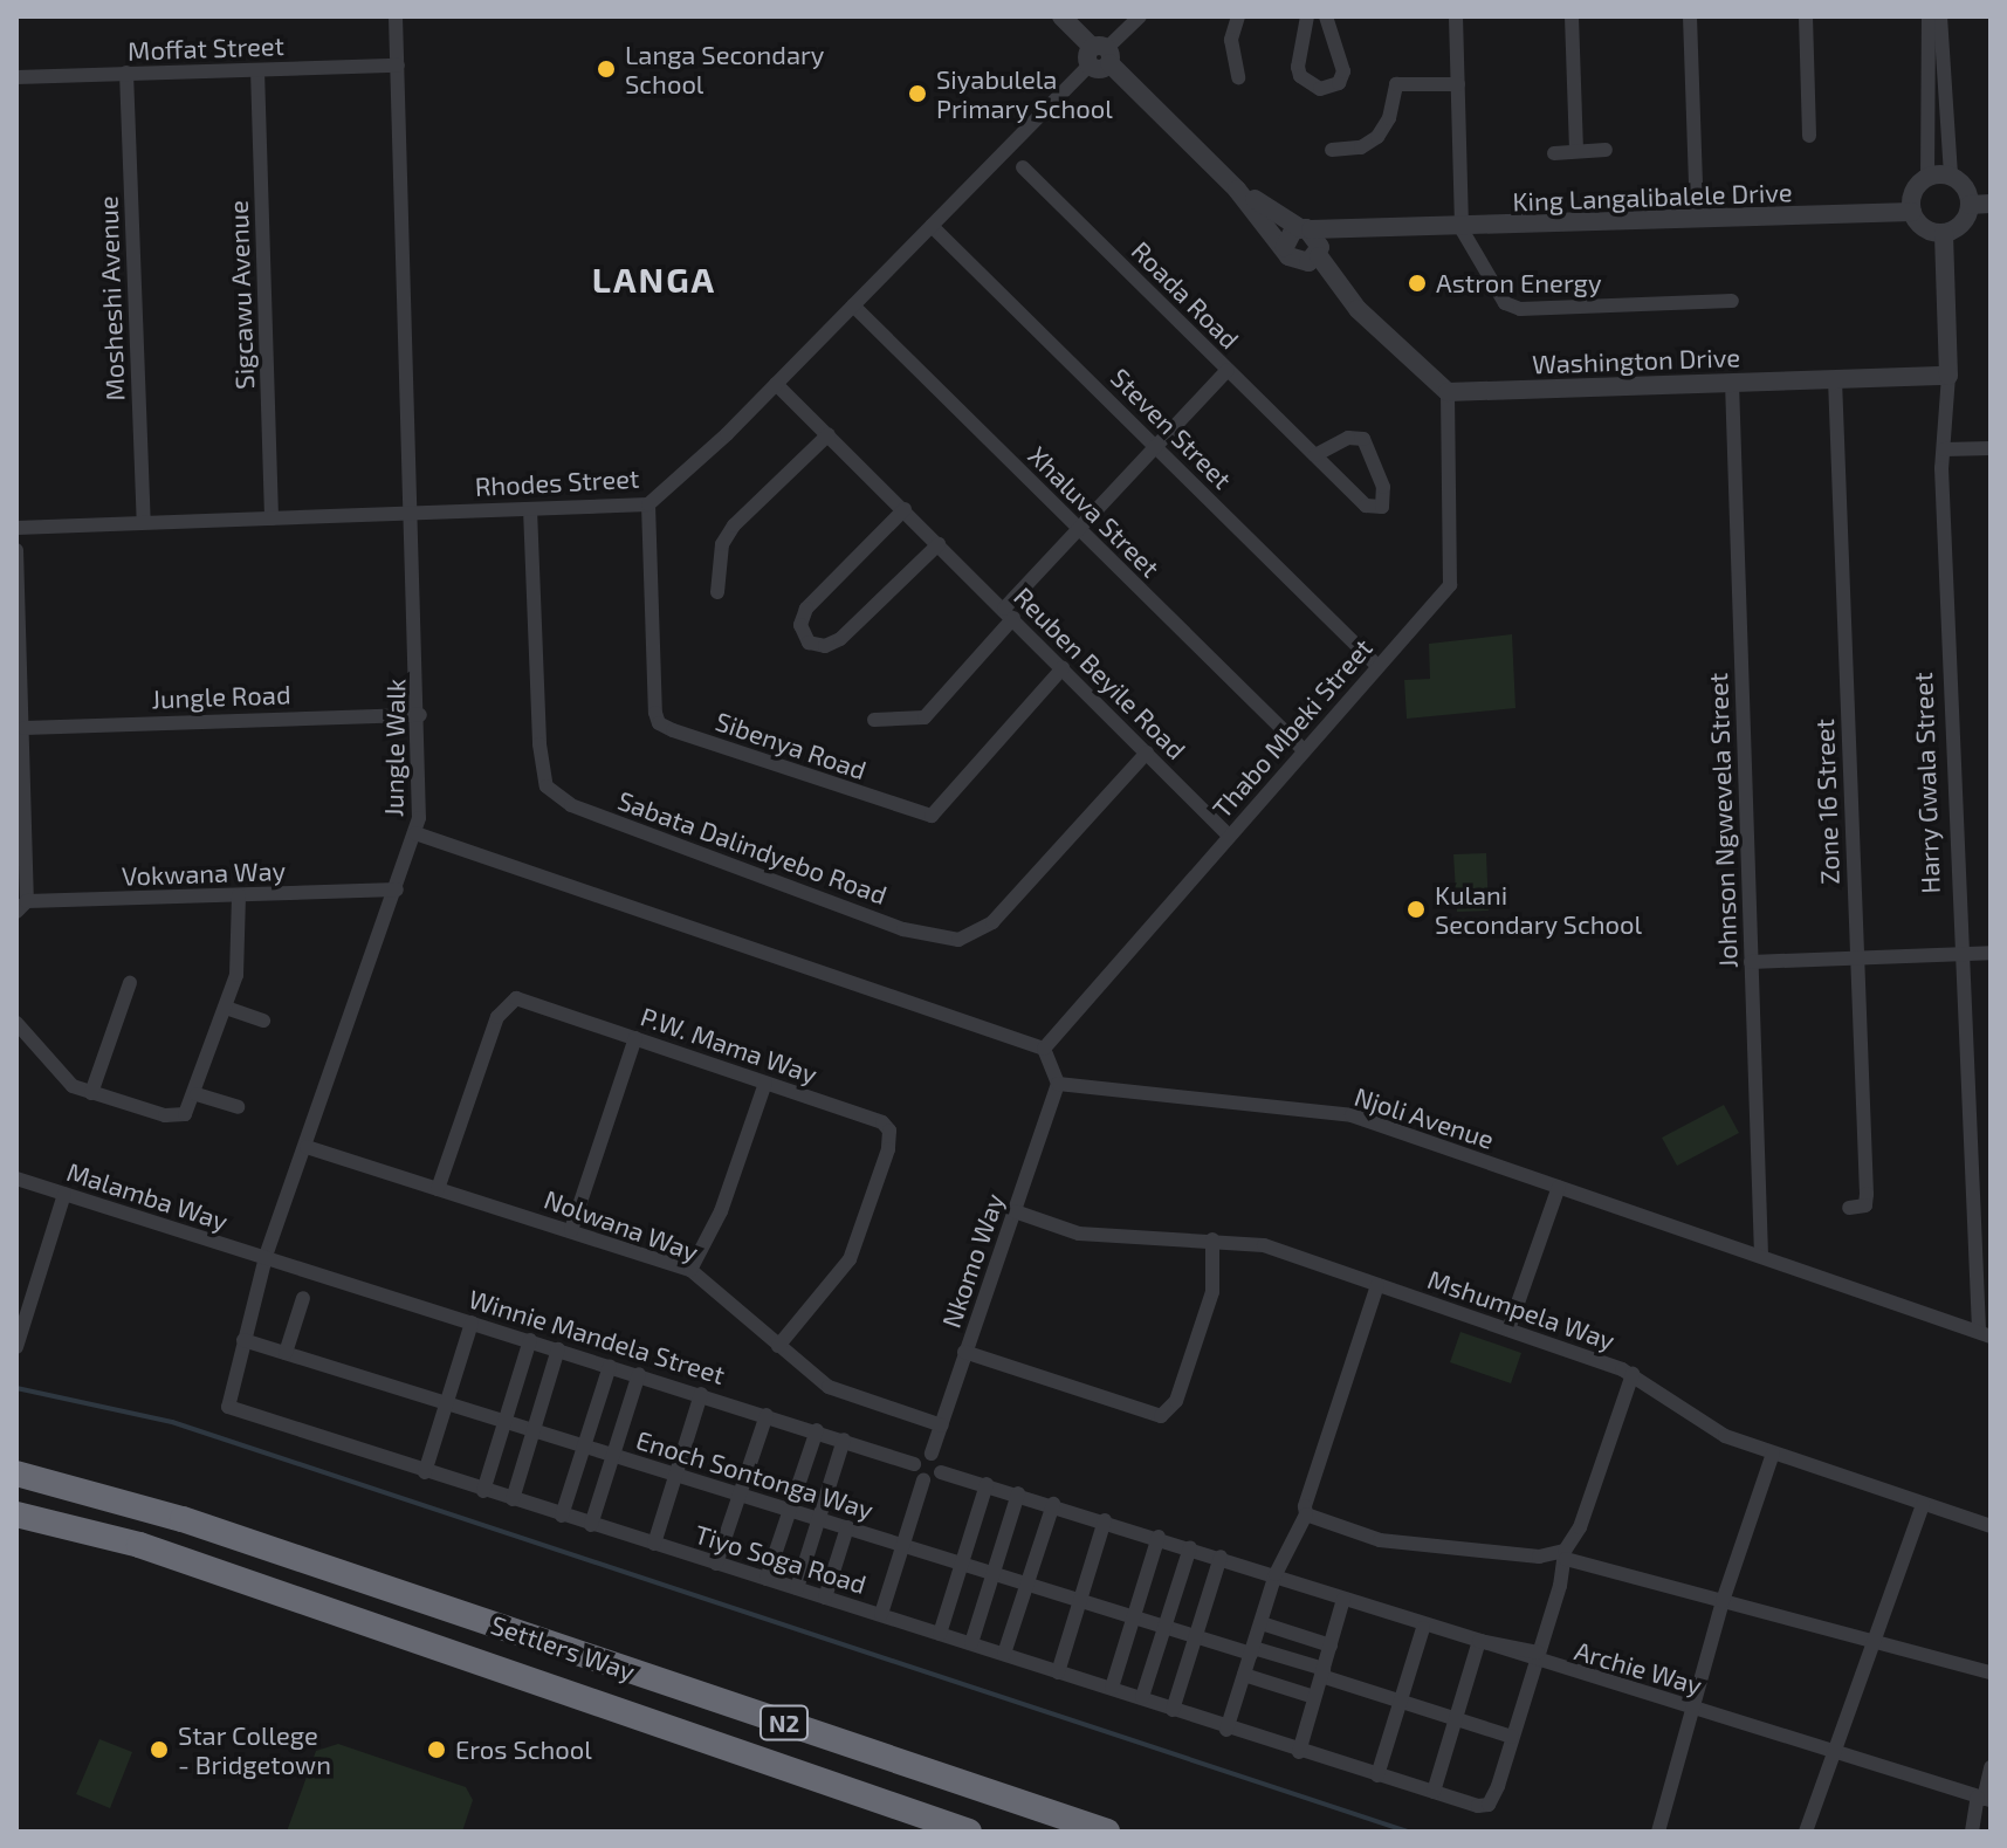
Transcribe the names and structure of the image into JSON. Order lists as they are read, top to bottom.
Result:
{
  "streets": {
    "highway": ["Settlers Way", "N2"],
    "street": [
      "Moffat Street",
      "King Langalibalele Drive",
      "Sigcawu Avenue",
      "Roada Road",
      "Mosheshi Avenue",
      "Washington Drive",
      "Steven Street",
      "Rhodes Street",
      "Xhaluva Street",
      "Reuben Beyile Road",
      "Jungle Road",
      "Thabo Mbeki Street",
      "Sibenya Road",
      "Jungle Walk",
      "Harry Gwala Street",
      "Zone 16 Street",
      "Johnson Ngwevela Street",
      "Sabata Dalindyebo Road",
      "Vokwana Way",
      "P.W. Mama Way",
      "Njoli Avenue",
      "Malamba Way",
      "Nolwana Way",
      "Nkomo Way",
      "Mshumpela Way",
      "Winnie Mandela Street",
      "Enoch Sontonga Way",
      "Tiyo Soga Road",
      "Archie Way"
    ]
  },
  "crossings": [
    ["Moffat Street", "Sigcawu Avenue"],
    ["Moffat Street", "Mosheshi Avenue"],
    ["Moffat Street", "Jungle Walk"],
    ["King Langalibalele Drive", "Harry Gwala Street"],
    ["Sigcawu Avenue", "Rhodes Street"],
    ["Mosheshi Avenue", "Rhodes Street"],
    ["Washington Drive", "Thabo Mbeki Street"],
    ["Washington Drive", "Harry Gwala Street"],
    ["Washington Drive", "Zone 16 Street"],
    ["Washington Drive", "Johnson Ngwevela Street"],
    ["Steven Street", "Rhodes Street"],
    ["Steven Street", "Thabo Mbeki Street"],
    ["Rhodes Street", "Xhaluva Street"],
    ["Rhodes Street", "Reuben Beyile Road"],
    ["Rhodes Street", "Sibenya Road"],
    ["Rhodes Street", "Jungle Walk"],
    ["Rhodes Street", "Sabata Dalindyebo Road"],
    ["Xhaluva Street", "Thabo Mbeki Street"],
    ["Reuben Beyile Road", "Thabo Mbeki Street"],
    ["Reuben Beyile Road", "Sibenya Road"],
    ["Reuben Beyile Road", "Sabata Dalindyebo Road"],
    ["Jungle Road", "Jungle Walk"],
    ["Thabo Mbeki Street", "Jungle Walk"],
    ["Harry Gwala Street", "Njoli Avenue"],
    ["Johnson Ngwevela Street", "Njoli Avenue"],
    ["P.W. Mama Way", "Nolwana Way"],
    ["Njoli Avenue", "Nkomo Way"],
    ["Malamba Way", "Winnie Mandela Street"],
    ["Malamba Way", "Tiyo Soga Road"],
    ["Nolwana Way", "Nkomo Way"],
    ["Nkomo Way", "Mshumpela Way"],
    ["Winnie Mandela Street", "Tiyo Soga Road"],
    ["Enoch Sontonga Way", "Tiyo Soga Road"]
  ],
  "districts": ["LANGA"],
  "places": [
    "Langa Secondary School",
    "Siyabulela Primary School",
    "Astron Energy",
    "Kulani Secondary School",
    "Star College - Bridgetown",
    "Eros School"
  ]
}
